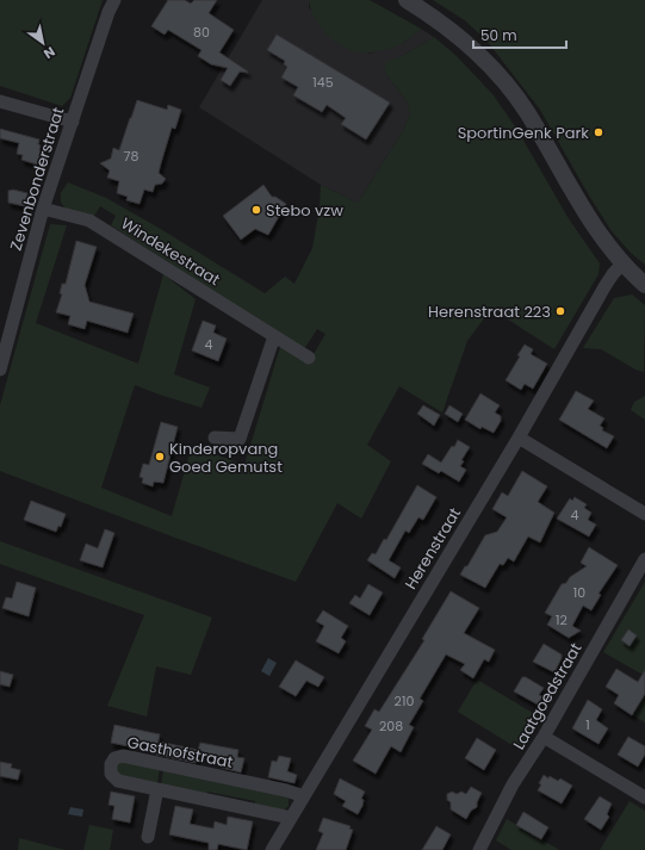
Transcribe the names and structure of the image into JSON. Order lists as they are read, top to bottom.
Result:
{
  "streets": {
    "street": [
      "Zevenbonderstraat",
      "Windekestraat",
      "Herenstraat",
      "Laatgoedstraat",
      "Gasthofstraat"
    ]
  },
  "crossings": [
    ["Zevenbonderstraat", "Windekestraat"],
    ["Herenstraat", "Gasthofstraat"]
  ],
  "places": [
    "SportinGenk Park",
    "Stebo vzw",
    "Herenstraat 223",
    "Kinderopvang Goed Gemutst"
  ],
  "house_numbers": [
    "80",
    "145",
    "78",
    "4",
    "4",
    "10",
    "12",
    "210",
    "1",
    "208"
  ],
  "scale_bar": "50 m",
  "north": "bottom right"
}
